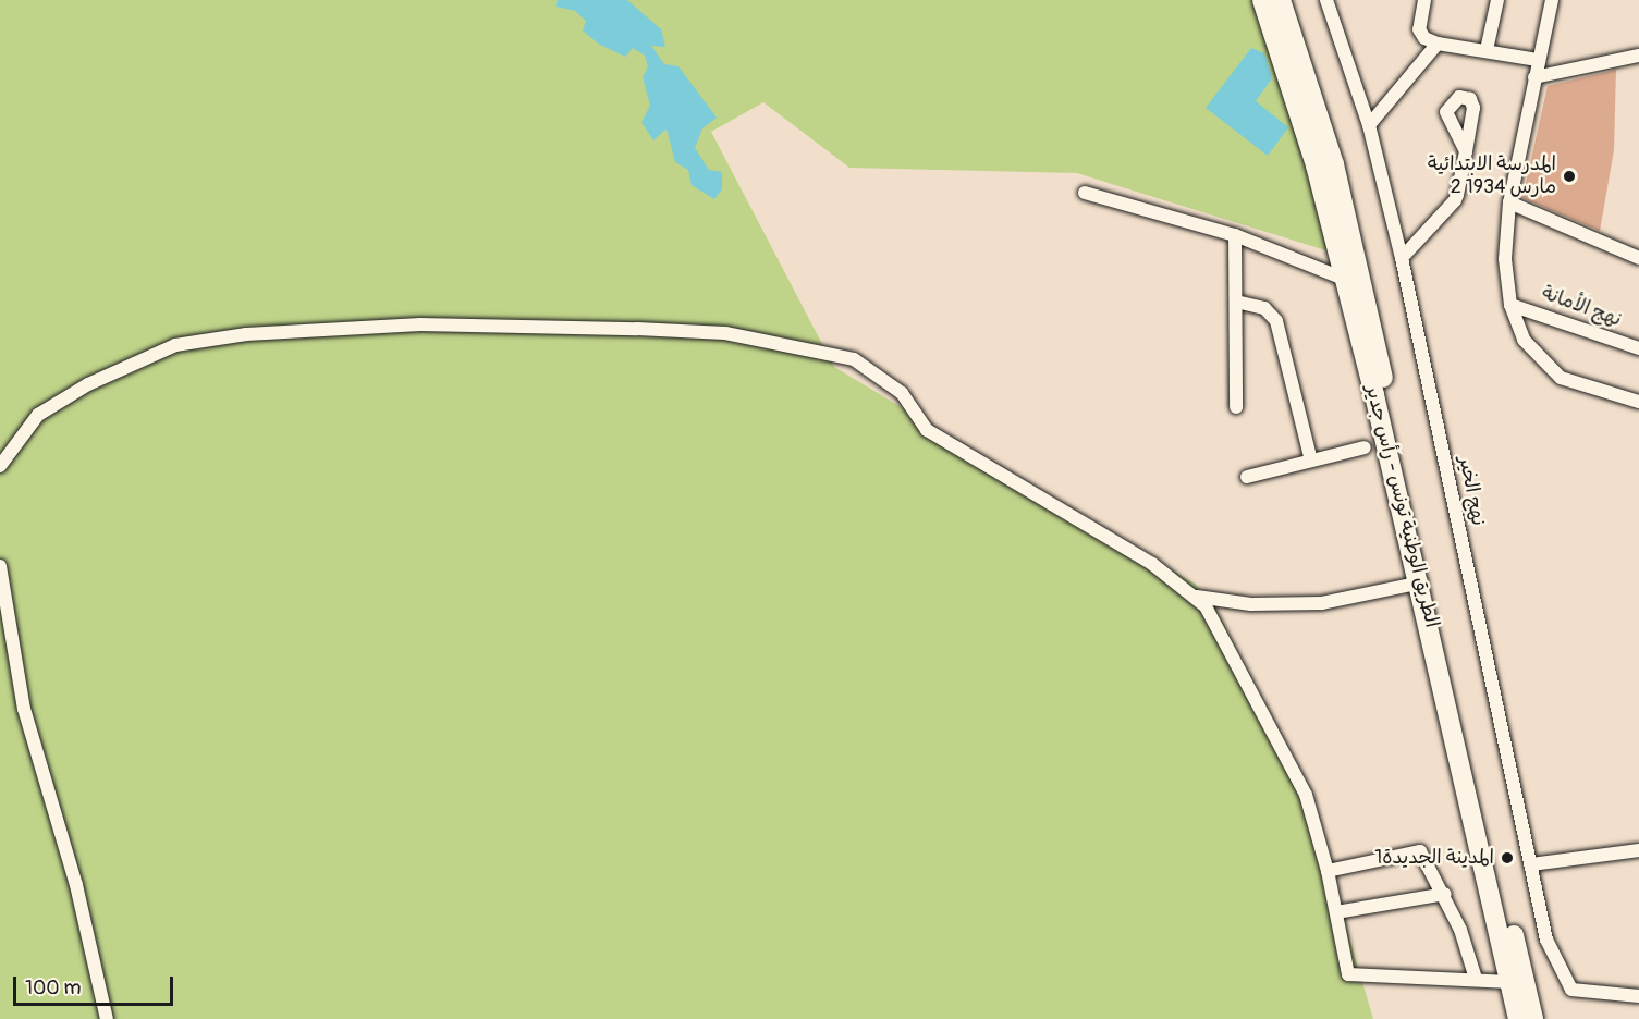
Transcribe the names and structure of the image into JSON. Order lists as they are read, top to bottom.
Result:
{
  "streets": {
    "main road": ["الطريق الوطنية تونس - رأس جدير"],
    "street": ["نهج الأمانة", "نهج الخير"]
  },
  "places": ["المدرسة الابتدائية 2 مارس 1934", "المدينة الجديدة1"],
  "scale_bar": "100 m"
}
